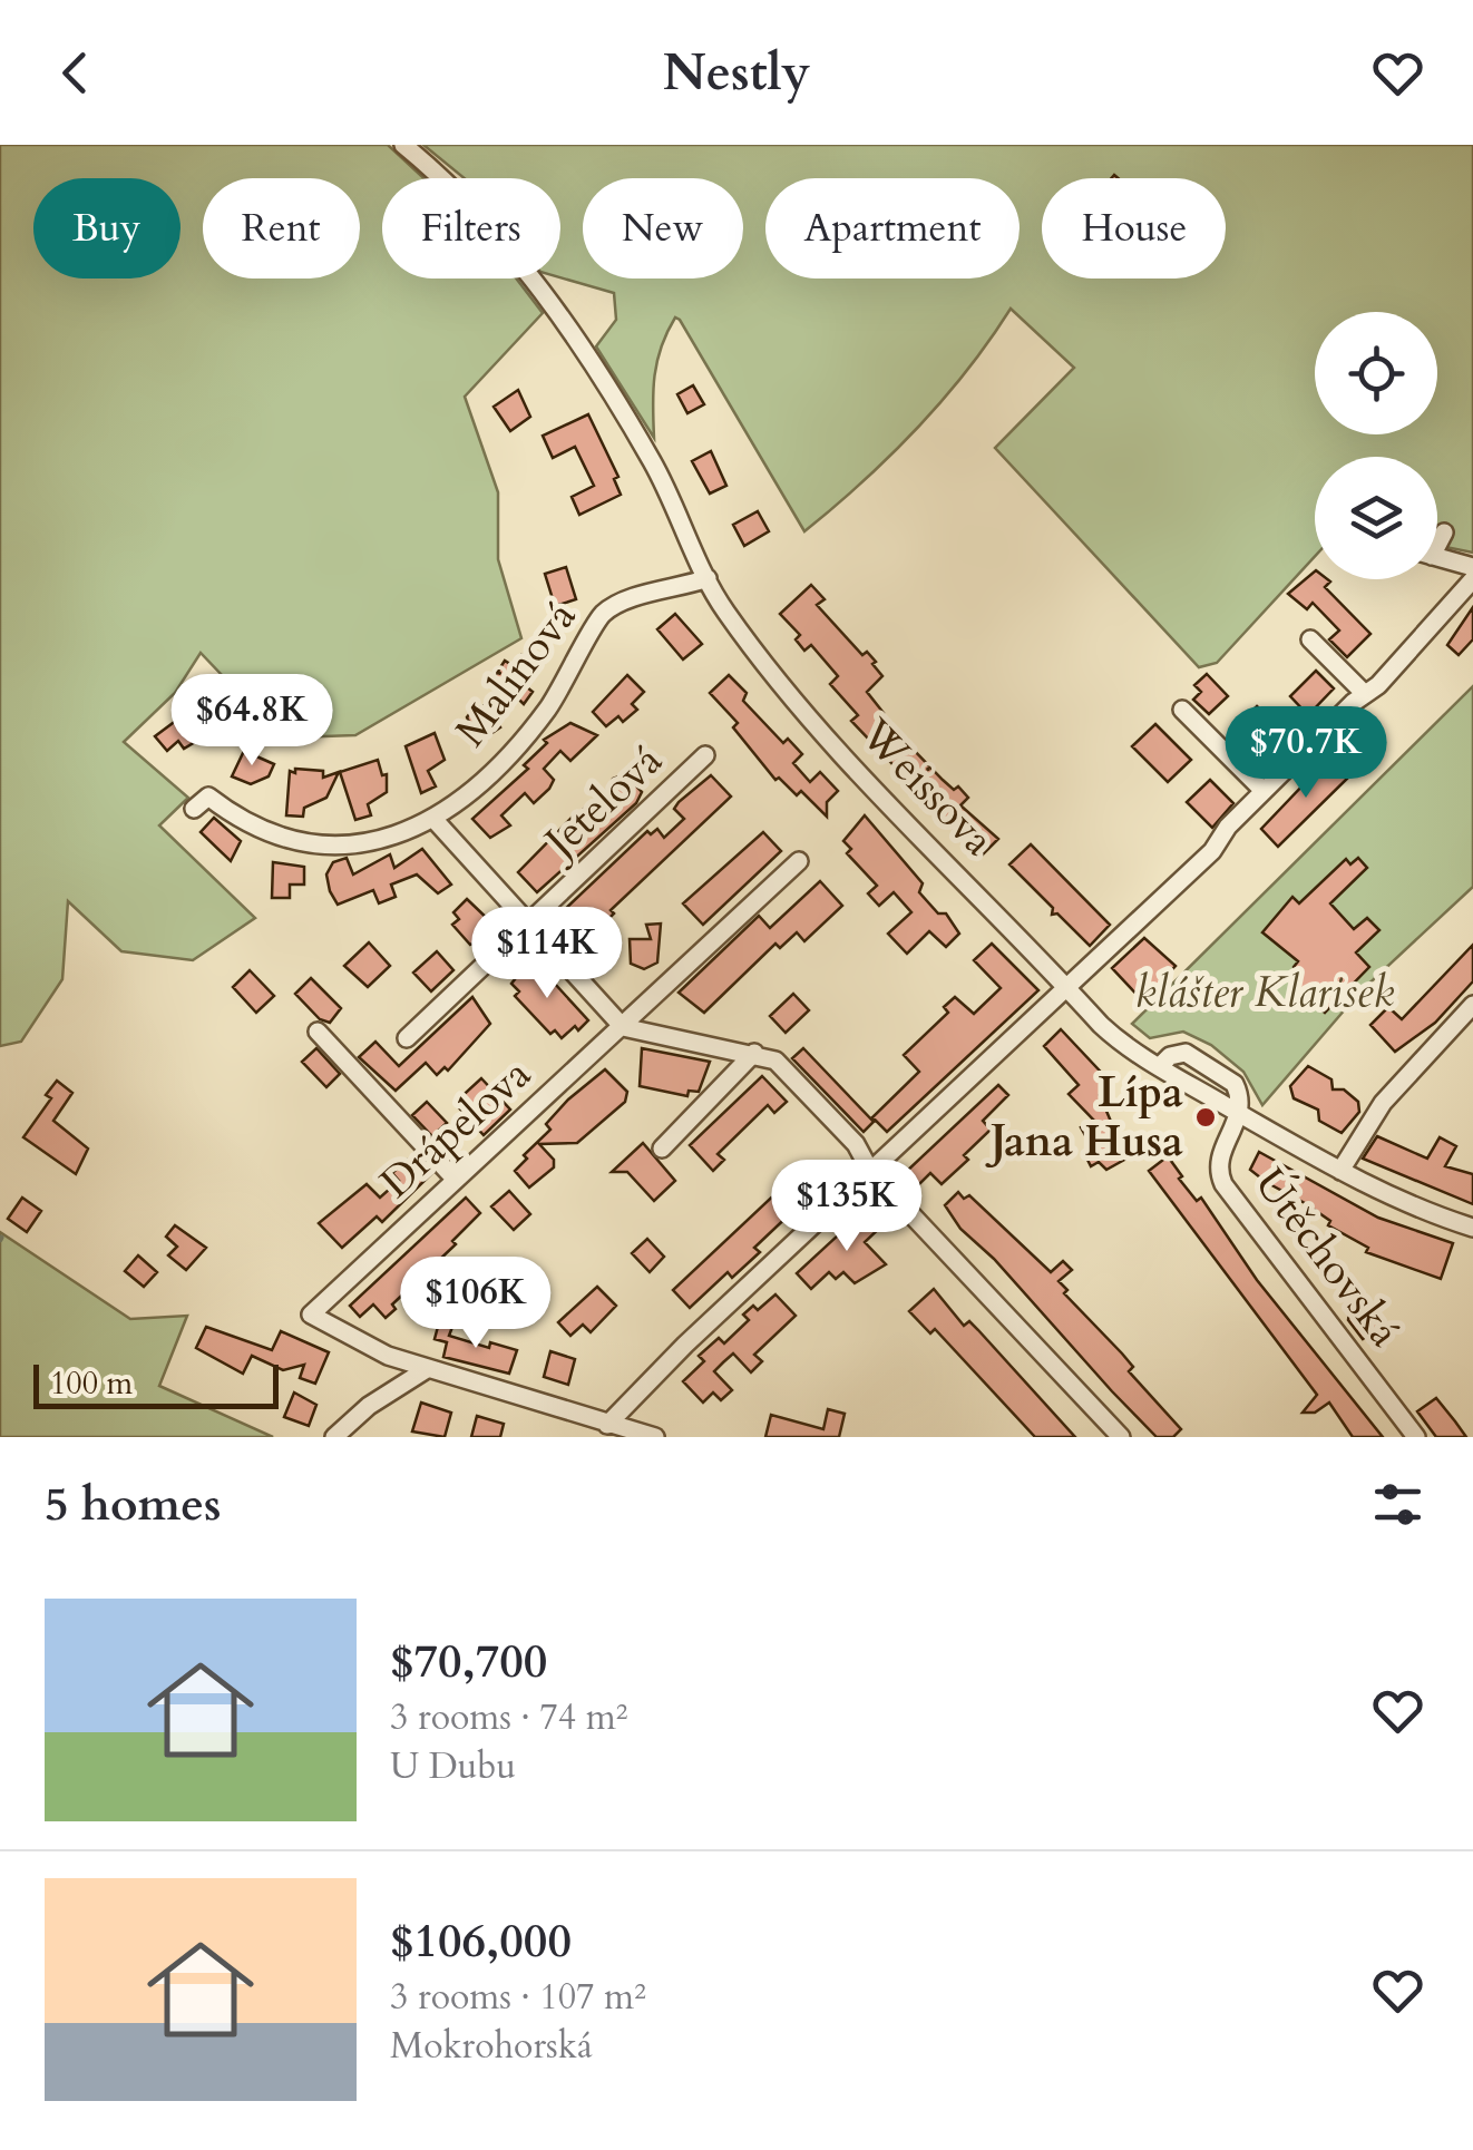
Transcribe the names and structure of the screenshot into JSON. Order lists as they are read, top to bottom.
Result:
{
  "streets": {
    "street": [
      "Malinová",
      "Weissova",
      "Jetelová",
      "Drápelova",
      "Útěchovská"
    ]
  },
  "crossings": [
    ["Malinová", "Weissova"],
    ["Weissova", "Útěchovská"]
  ],
  "parks": ["klášter Klarisek"],
  "places": ["Lípa Jana Husa"],
  "scale_bar": "100 m",
  "page": {
    "header": "Nestly",
    "chip": [
      "Buy",
      "Rent",
      "Filters",
      "New",
      "Apartment",
      "House"
    ],
    "price": [
      "$64.8K",
      "$70.7K",
      "$114K",
      "$135K",
      "$106K"
    ],
    "scale": "100 m",
    "heading": "5 homes",
    "list": [
      {
        "name": "$70,700",
        "note": "3 rooms · 74 m² · U Dubu"
      },
      {
        "name": "$106,000",
        "note": "3 rooms · 107 m² · Mokrohorská"
      }
    ]
  }
}
